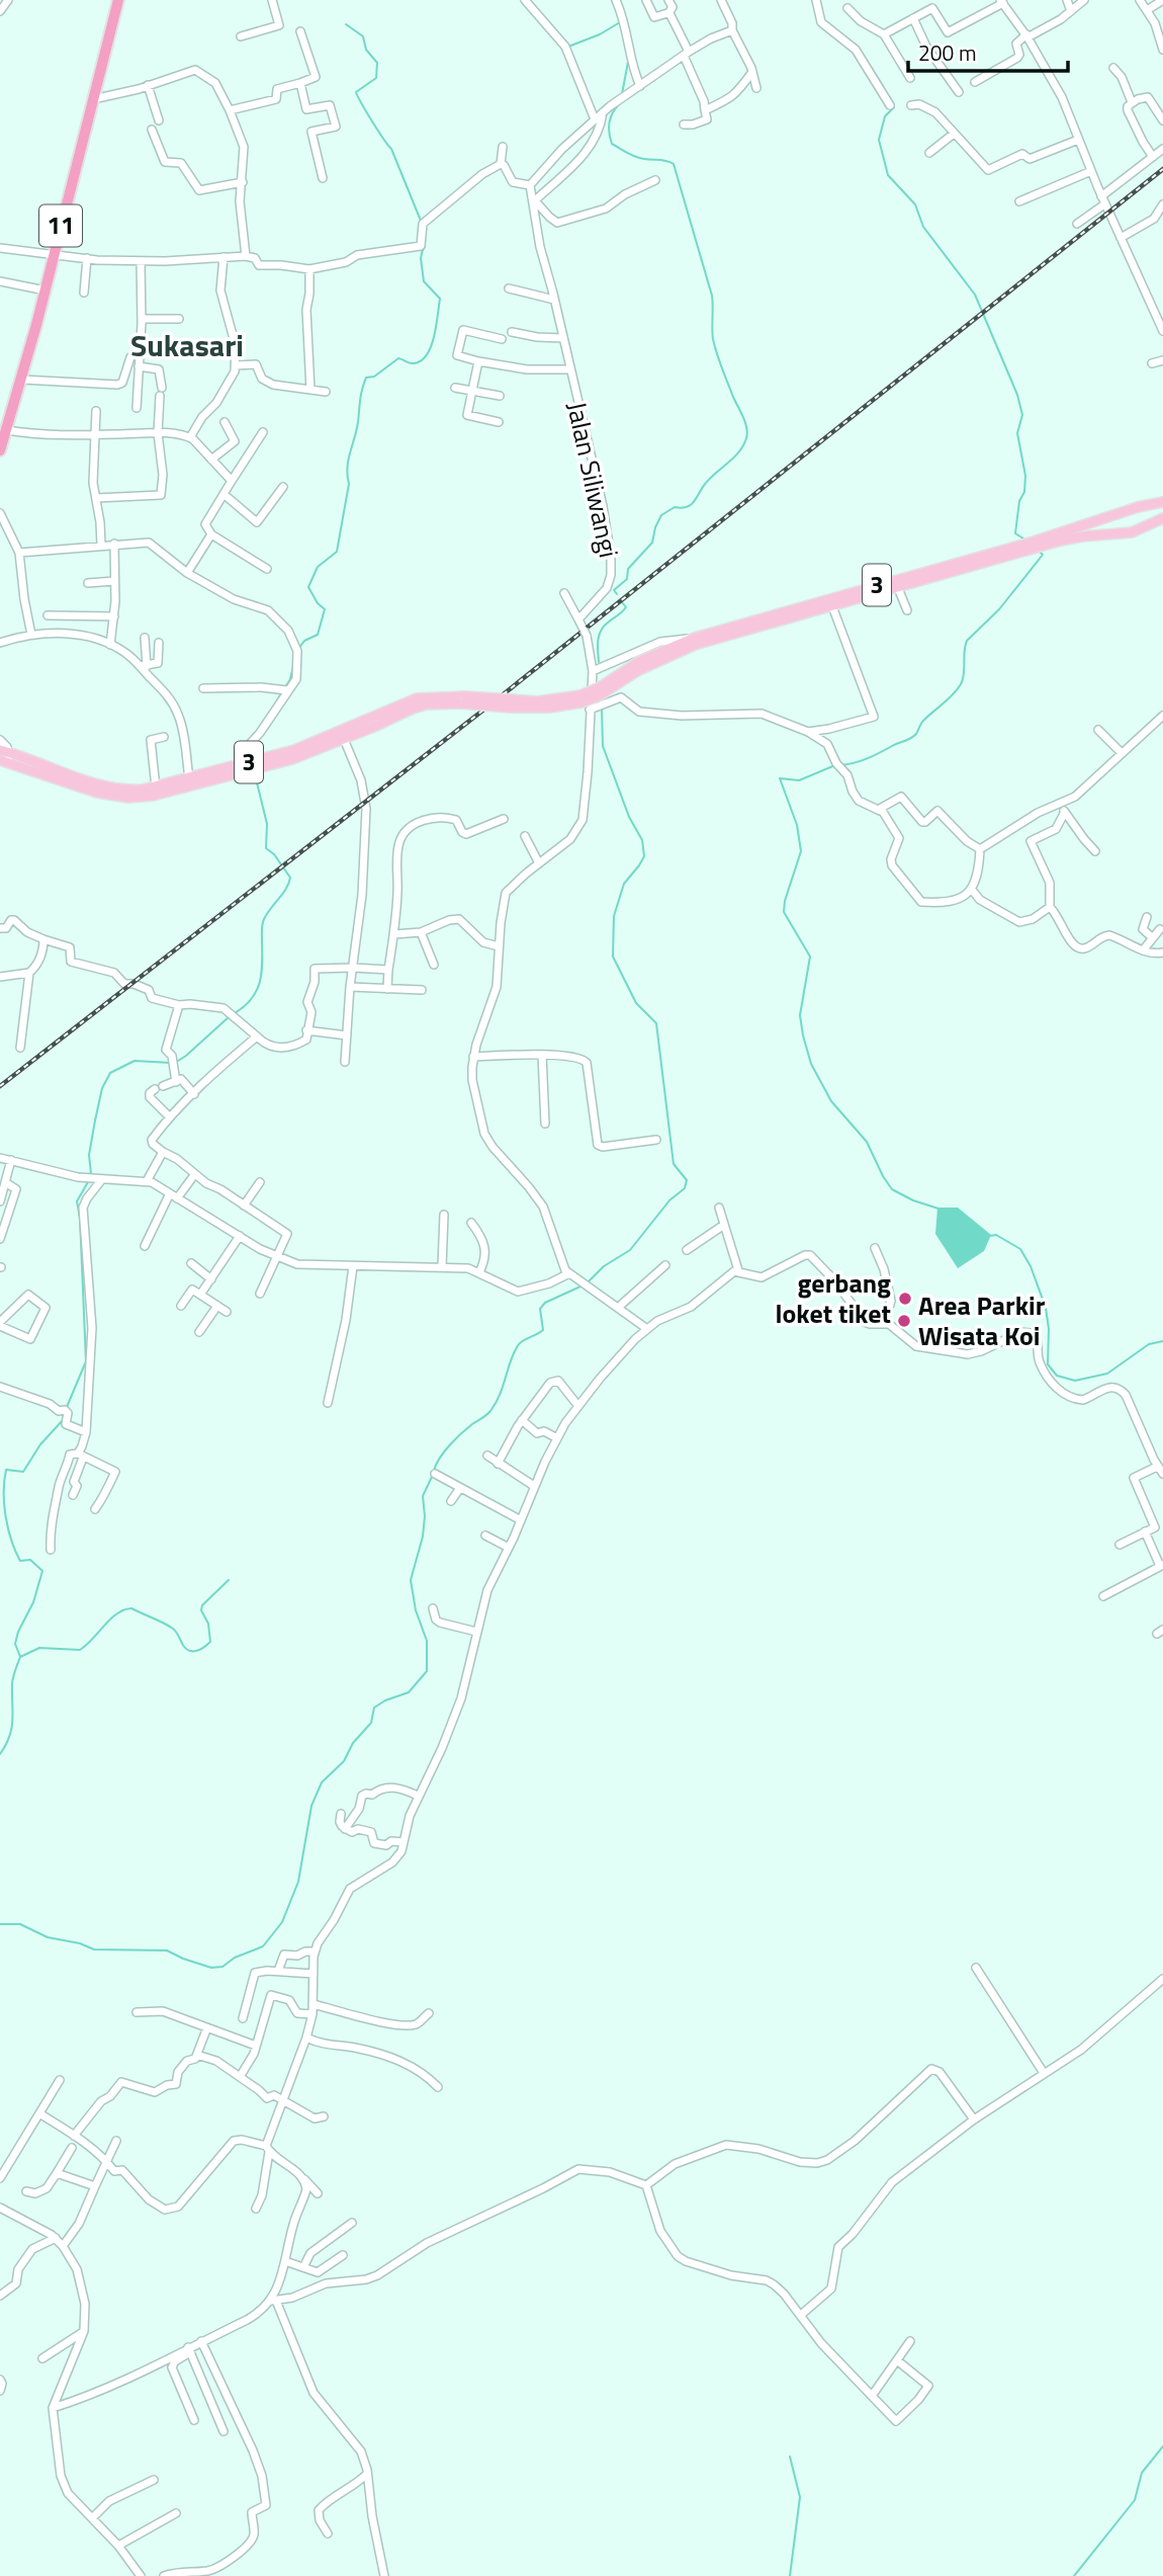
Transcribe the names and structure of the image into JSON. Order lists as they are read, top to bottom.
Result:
{
  "streets": {
    "highway": ["11"],
    "main road": ["3"],
    "street": ["Jalan Siliwangi"]
  },
  "districts": ["Sukasari"],
  "places": ["gerbang loket tiket", "Area Parkir Wisata Koi"],
  "scale_bar": "200 m"
}
